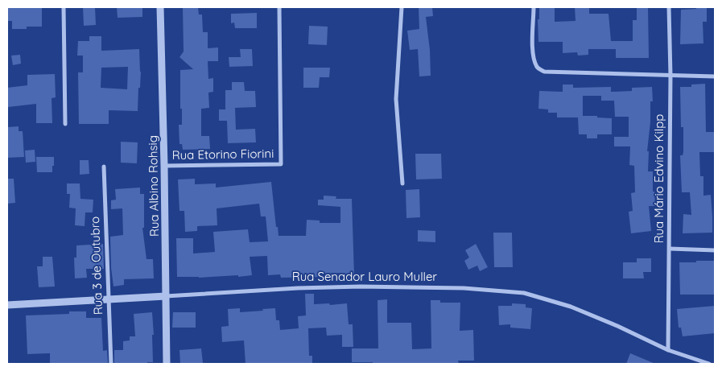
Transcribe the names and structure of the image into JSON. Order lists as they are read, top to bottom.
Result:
{
  "streets": {
    "street": [
      "Rua Etorino Fiorini",
      "Rua Mário Edvino Kilpp",
      "Rua Albino Rohsig",
      "Rua 3 de Outubro",
      "Rua Senador Lauro Muller"
    ]
  },
  "crossings": [
    ["Rua Etorino Fiorini", "Rua Albino Rohsig"],
    ["Rua Mário Edvino Kilpp", "Rua Senador Lauro Muller"],
    ["Rua Albino Rohsig", "Rua Senador Lauro Muller"],
    ["Rua 3 de Outubro", "Rua Senador Lauro Muller"]
  ]
}
